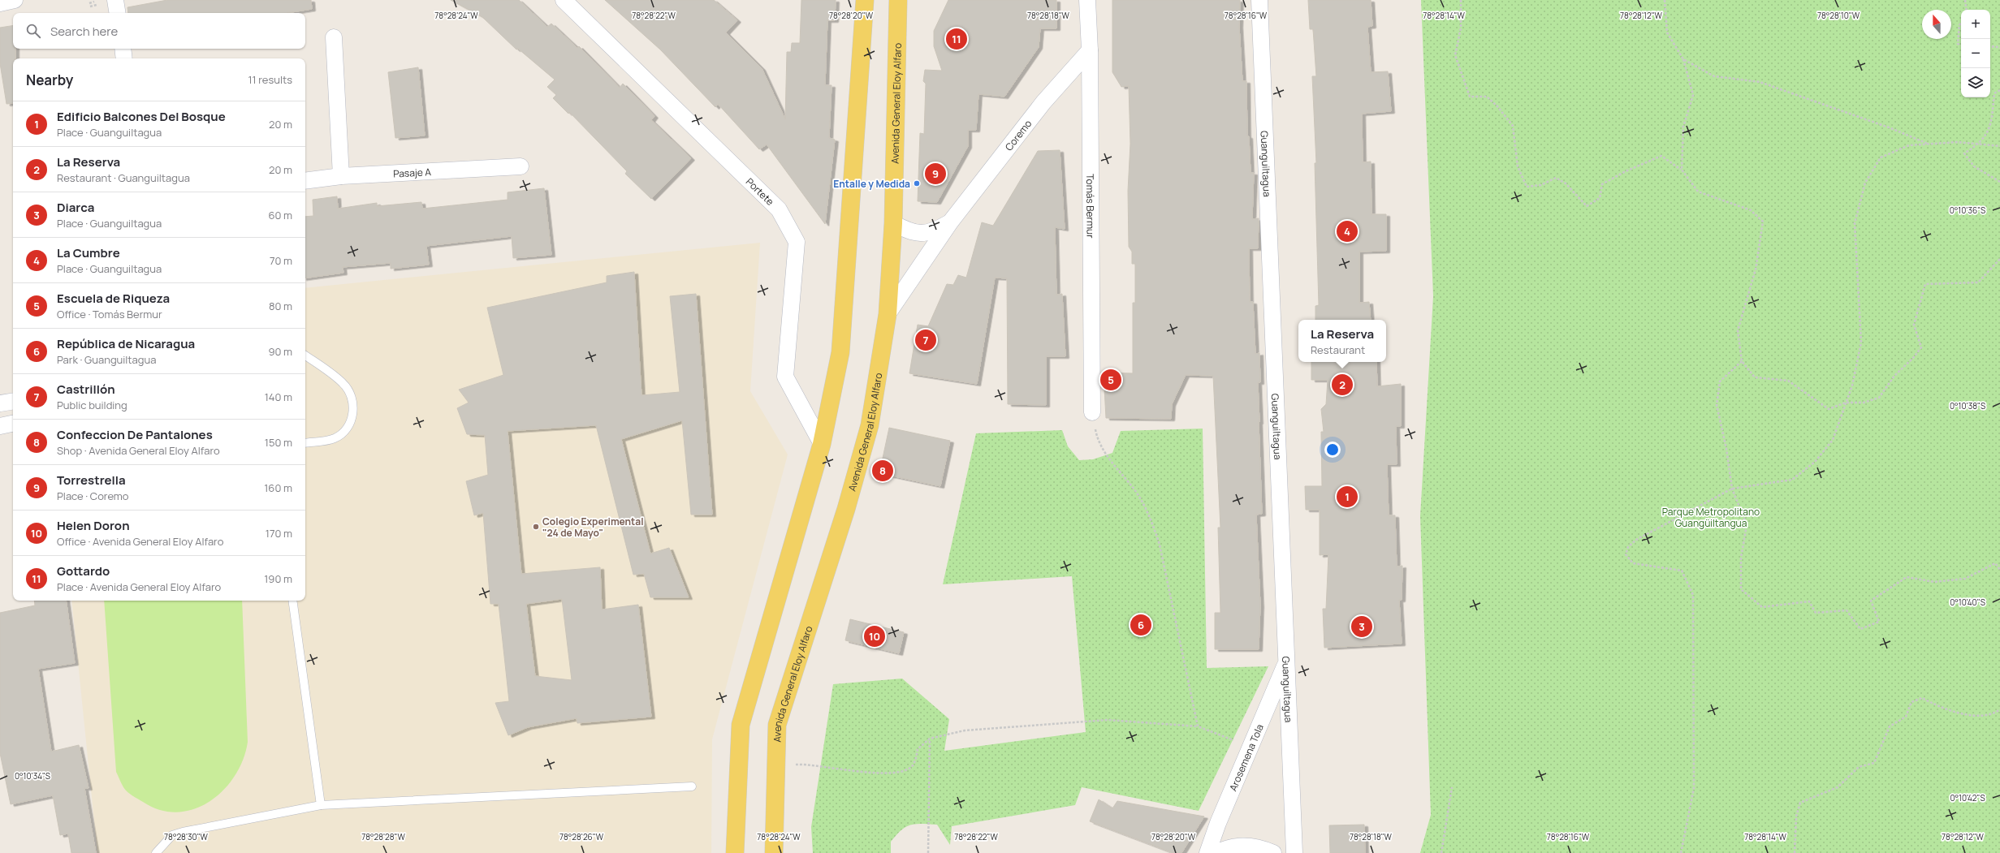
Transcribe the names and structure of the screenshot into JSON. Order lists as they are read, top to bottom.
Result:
{
  "streets": {
    "main road": ["Avenida General Eloy Alfaro"],
    "street": [
      "Coremo",
      "Guanguiltagua",
      "Pasaje A",
      "Portete",
      "Tomás Bermur",
      "Arosemena Tola"
    ]
  },
  "crossings": [
    ["Avenida General Eloy Alfaro", "Coremo"],
    ["Coremo", "Tomás Bermur"],
    ["Guanguiltagua", "Arosemena Tola"]
  ],
  "parks": ["Parque Metropolitano Guangüiltangua"],
  "places": ["Entalle y Medida", "Colegio Experimental \"24 de Mayo\""],
  "north": "top",
  "page": {
    "map_buttons": ["+", "−"],
    "search": "Search here",
    "pins": [
      "11",
      "9",
      "4",
      "7",
      "5",
      "2",
      "8",
      "1",
      "6",
      "3",
      "10"
    ],
    "heading": ["Nearby", "11 results"],
    "list": [
      {
        "mark": "1",
        "name": "Edificio Balcones Del Bosque",
        "note": "Place · Guanguiltagua",
        "value": "20 m"
      },
      {
        "mark": "2",
        "name": "La Reserva",
        "note": "Restaurant · Guanguiltagua",
        "value": "20 m"
      },
      {
        "mark": "3",
        "name": "Diarca",
        "note": "Place · Guanguiltagua",
        "value": "60 m"
      },
      {
        "mark": "4",
        "name": "La Cumbre",
        "note": "Place · Guanguiltagua",
        "value": "70 m"
      },
      {
        "mark": "5",
        "name": "Escuela de Riqueza",
        "note": "Office · Tomás Bermur",
        "value": "80 m"
      },
      {
        "mark": "6",
        "name": "República de Nicaragua",
        "note": "Park · Guanguiltagua",
        "value": "90 m"
      },
      {
        "mark": "7",
        "name": "Castrillón",
        "note": "Public building",
        "value": "140 m"
      },
      {
        "mark": "8",
        "name": "Confeccion De Pantalones",
        "note": "Shop · Avenida General Eloy Alfaro",
        "value": "150 m"
      },
      {
        "mark": "9",
        "name": "Torrestrella",
        "note": "Place · Coremo",
        "value": "160 m"
      },
      {
        "mark": "10",
        "name": "Helen Doron",
        "note": "Office · Avenida General Eloy Alfaro",
        "value": "170 m"
      },
      {
        "mark": "11",
        "name": "Gottardo",
        "note": "Place · Avenida General Eloy Alfaro",
        "value": "190 m"
      }
    ],
    "popup": ["La Reserva", "Restaurant"]
  },
  "coordinates": [
    "78°28'20\"W",
    "78°28'14\"W",
    "78°28'24\"W",
    "78°28'22\"W",
    "78°28'18\"W",
    "78°28'16\"W",
    "78°28'12\"W",
    "78°28'10\"W",
    "0°10'36\"S",
    "0°10'38\"S",
    "0°10'40\"S",
    "0°10'34\"S",
    "0°10'42\"S",
    "78°28'30\"W",
    "78°28'28\"W",
    "78°28'26\"W"
  ]
}
